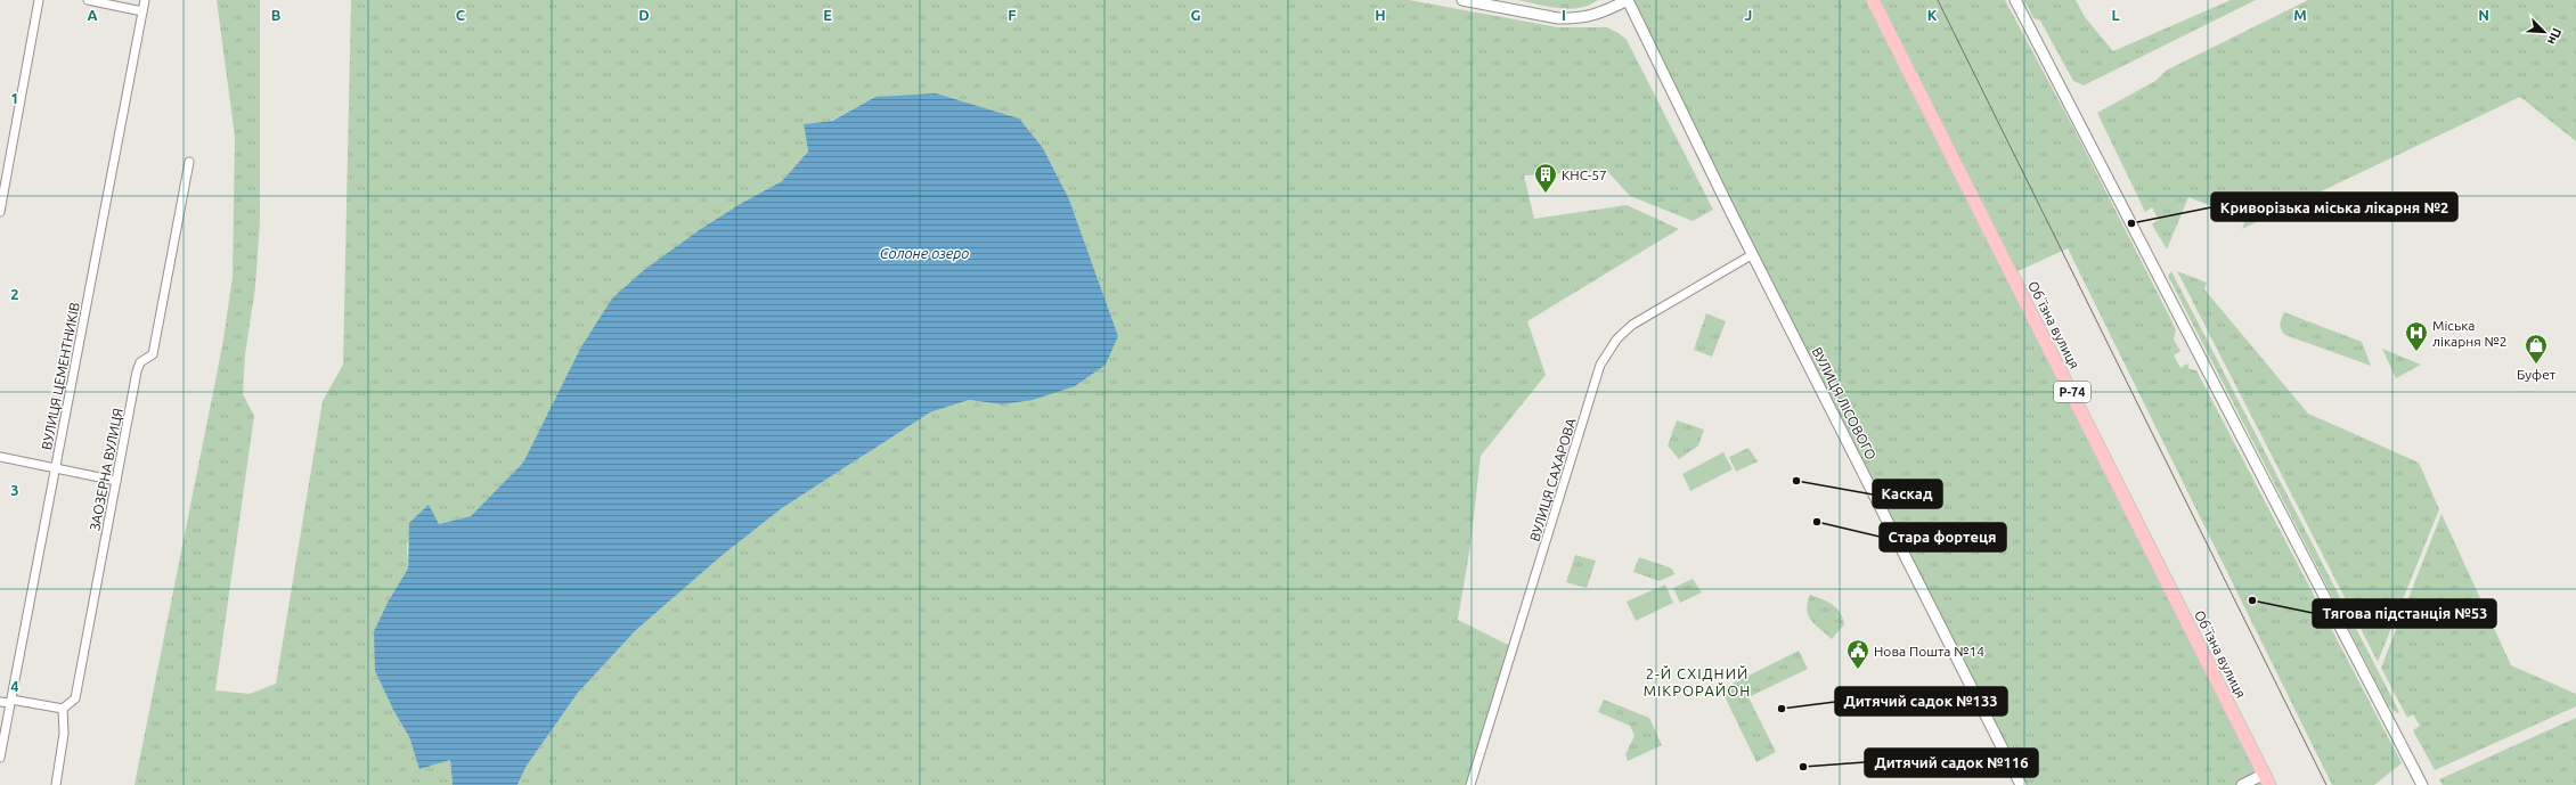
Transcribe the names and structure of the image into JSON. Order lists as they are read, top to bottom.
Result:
{
  "streets": {
    "main road": ["Обʼїзна вулиця", "Р-74"],
    "street": [
      "ВУЛИЦЯ ЦЕМЕНТНИКІВ",
      "ВУЛИЦЯ ЛІСОВОГО",
      "ЗАОЗЕРНА ВУЛИЦЯ",
      "ВУЛИЦЯ САХАРОВА"
    ]
  },
  "crossings": [
    ["ВУЛИЦЯ ЛІСОВОГО", "ВУЛИЦЯ САХАРОВА"]
  ],
  "districts": ["2-Й СХІДНИЙ МІКРОРАЙОН"],
  "water": ["Солоне озеро"],
  "places": {
    "building": ["КНС-57"],
    "other": [
      "Криворізька міська лікарня №2",
      "Каскад",
      "Стара фортеця",
      "Тягова підстанція №53",
      "Дитячий садок №133",
      "Дитячий садок №116"
    ],
    "hospital": ["Міська лікарня №2"],
    "shop": ["Буфет"],
    "public building": ["Нова Пошта №14"]
  },
  "north": "bottom right",
  "grid": {
    "columns": [
      "A",
      "B",
      "C",
      "D",
      "E",
      "F",
      "G",
      "H",
      "I",
      "J",
      "K",
      "L",
      "M",
      "N"
    ],
    "rows": [
      "1",
      "2",
      "3",
      "4"
    ]
  }
}
